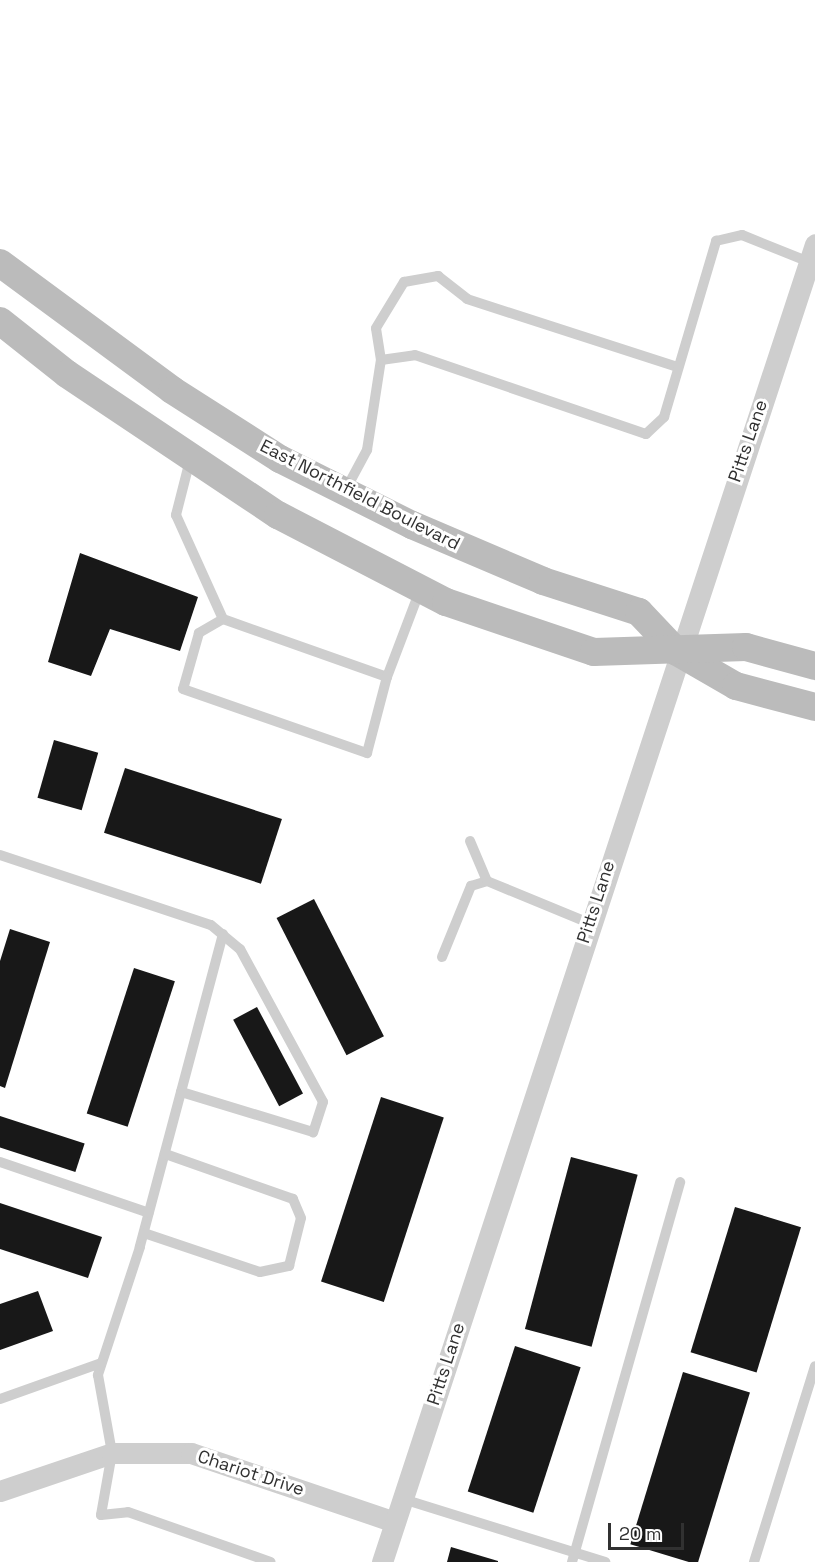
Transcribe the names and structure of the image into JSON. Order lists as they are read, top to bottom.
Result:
{
  "streets": {
    "main road": ["East Northfield Boulevard"],
    "street": ["Pitts Lane", "Chariot Drive"]
  },
  "crossings": [
    ["Pitts Lane", "East Northfield Boulevard"],
    ["Pitts Lane", "Chariot Drive"]
  ],
  "scale_bar": "20 m"
}
